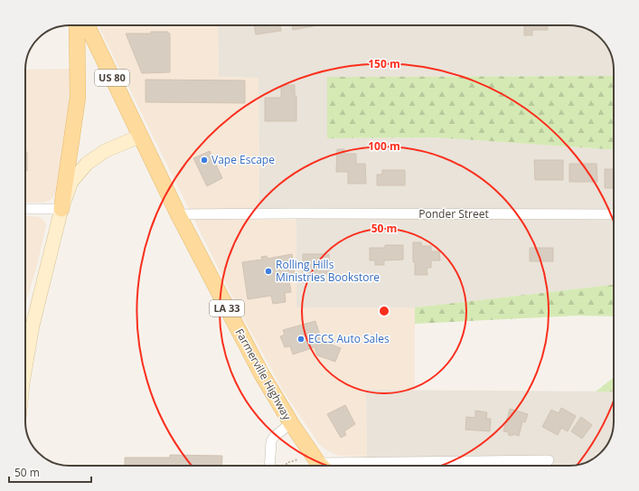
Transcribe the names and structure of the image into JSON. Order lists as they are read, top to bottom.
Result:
{
  "streets": {
    "main road": ["US 80", "LA 33", "Farmerville Highway"],
    "street": ["Ponder Street"]
  },
  "crossings": [
    ["US 80", "Farmerville Highway"],
    ["Ponder Street", "Farmerville Highway"]
  ],
  "places": ["Vape Escape", "Rolling Hills Ministries Bookstore", "ECCS Auto Sales"],
  "scale_bar": "50 m",
  "rings": ["150 m", "100 m", "50 m"]
}
